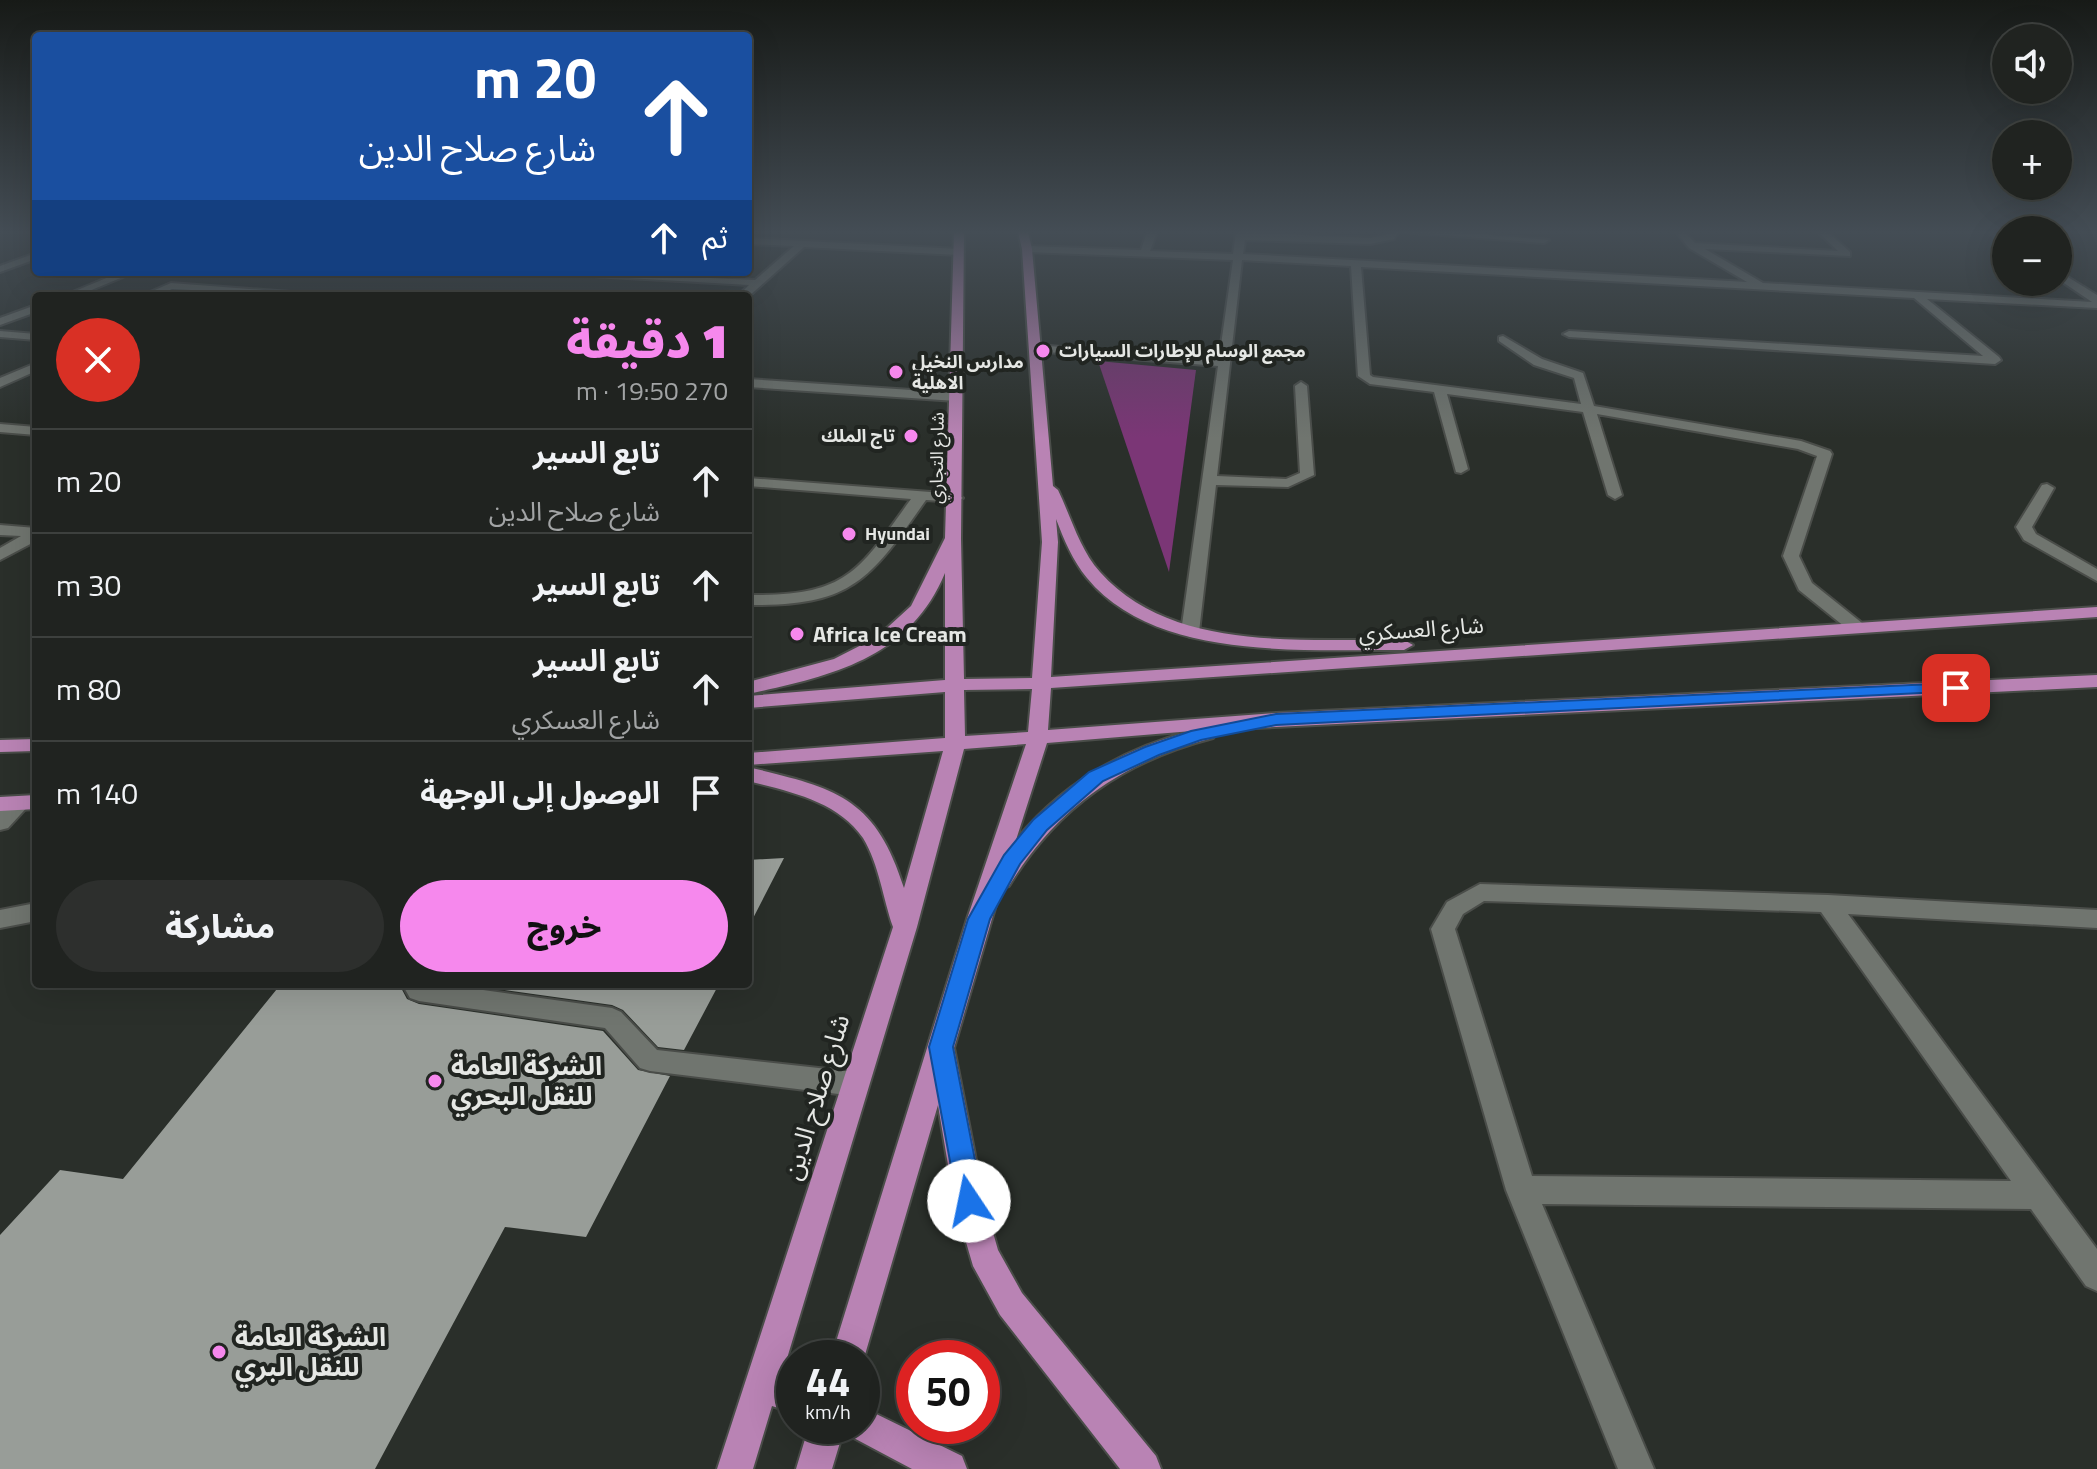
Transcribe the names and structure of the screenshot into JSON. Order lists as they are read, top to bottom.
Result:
{
  "streets": {
    "main road": ["شارع التجاري", "شارع العسكري", "شارع صلاح الدين"]
  },
  "crossings": [
    ["شارع التجاري", "شارع العسكري"],
    ["شارع التجاري", "شارع صلاح الدين"]
  ],
  "places": [
    "مجمع الوسام للإطارات السيارات",
    "مدارس النخيل الاهلية",
    "تاج الملك",
    "Hyundai",
    "Africa Ice Cream",
    "الشركة العامة للنقل البحري",
    "الشركة العامة للنقل البري"
  ],
  "page": {
    "map_buttons": ["+", "−"],
    "turn": ["20 m", "شارع صلاح الدين"],
    "then": "ثم",
    "heading": ["1 دقيقة", "270 m · 19:50"],
    "list": [
      {
        "name": "تابع السير",
        "note": "شارع صلاح الدين",
        "value": "20 m"
      },
      {
        "name": "تابع السير",
        "value": "30 m"
      },
      {
        "name": "تابع السير",
        "note": "شارع العسكري",
        "value": "80 m"
      },
      {
        "name": "الوصول إلى الوجهة",
        "value": "140 m"
      }
    ],
    "buttons": ["خروج", "مشاركة"],
    "speed": "44 km/h",
    "limit": "50"
  }
}
